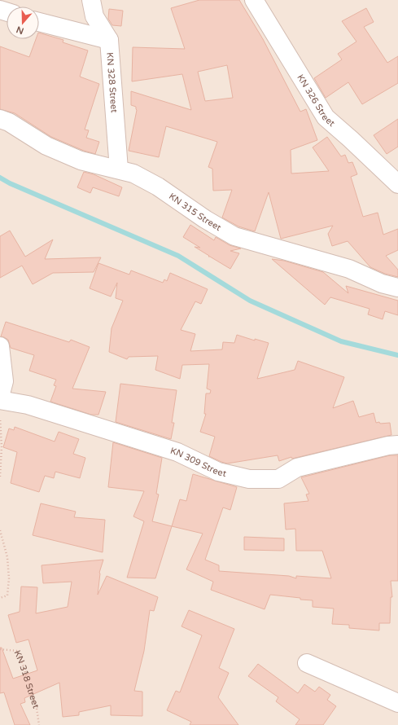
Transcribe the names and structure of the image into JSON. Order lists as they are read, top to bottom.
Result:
{
  "streets": {
    "street": [
      "KN 328 Street",
      "KN 326 Street",
      "KN 315 Street",
      "KN 309 Street"
    ],
    "path": ["KN 318 Street"]
  },
  "crossings": [
    ["KN 328 Street", "KN 315 Street"]
  ],
  "north": "bottom"
}
